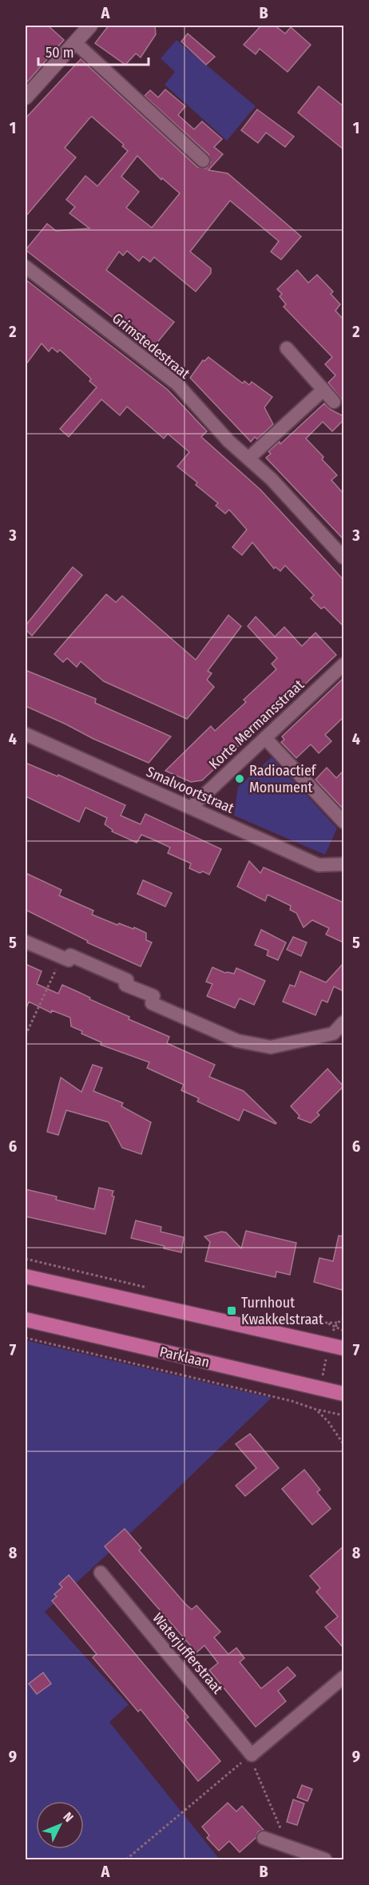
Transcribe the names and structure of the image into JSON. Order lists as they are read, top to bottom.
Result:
{
  "streets": {
    "main road": ["Parklaan"],
    "street": [
      "Grimstedestraat",
      "Korte Mermansstraat",
      "Smalvoortstraat",
      "Waterjufferstraat"
    ]
  },
  "crossings": [
    ["Korte Mermansstraat", "Smalvoortstraat"]
  ],
  "places": {
    "other": ["Radioactief Monument"],
    "transit": ["Turnhout Kwakkelstraat"]
  },
  "scale_bar": "50 m",
  "north": "top right",
  "grid": {
    "columns": ["A", "B"],
    "rows": [
      "1",
      "2",
      "3",
      "4",
      "5",
      "6",
      "7",
      "8",
      "9"
    ]
  }
}
